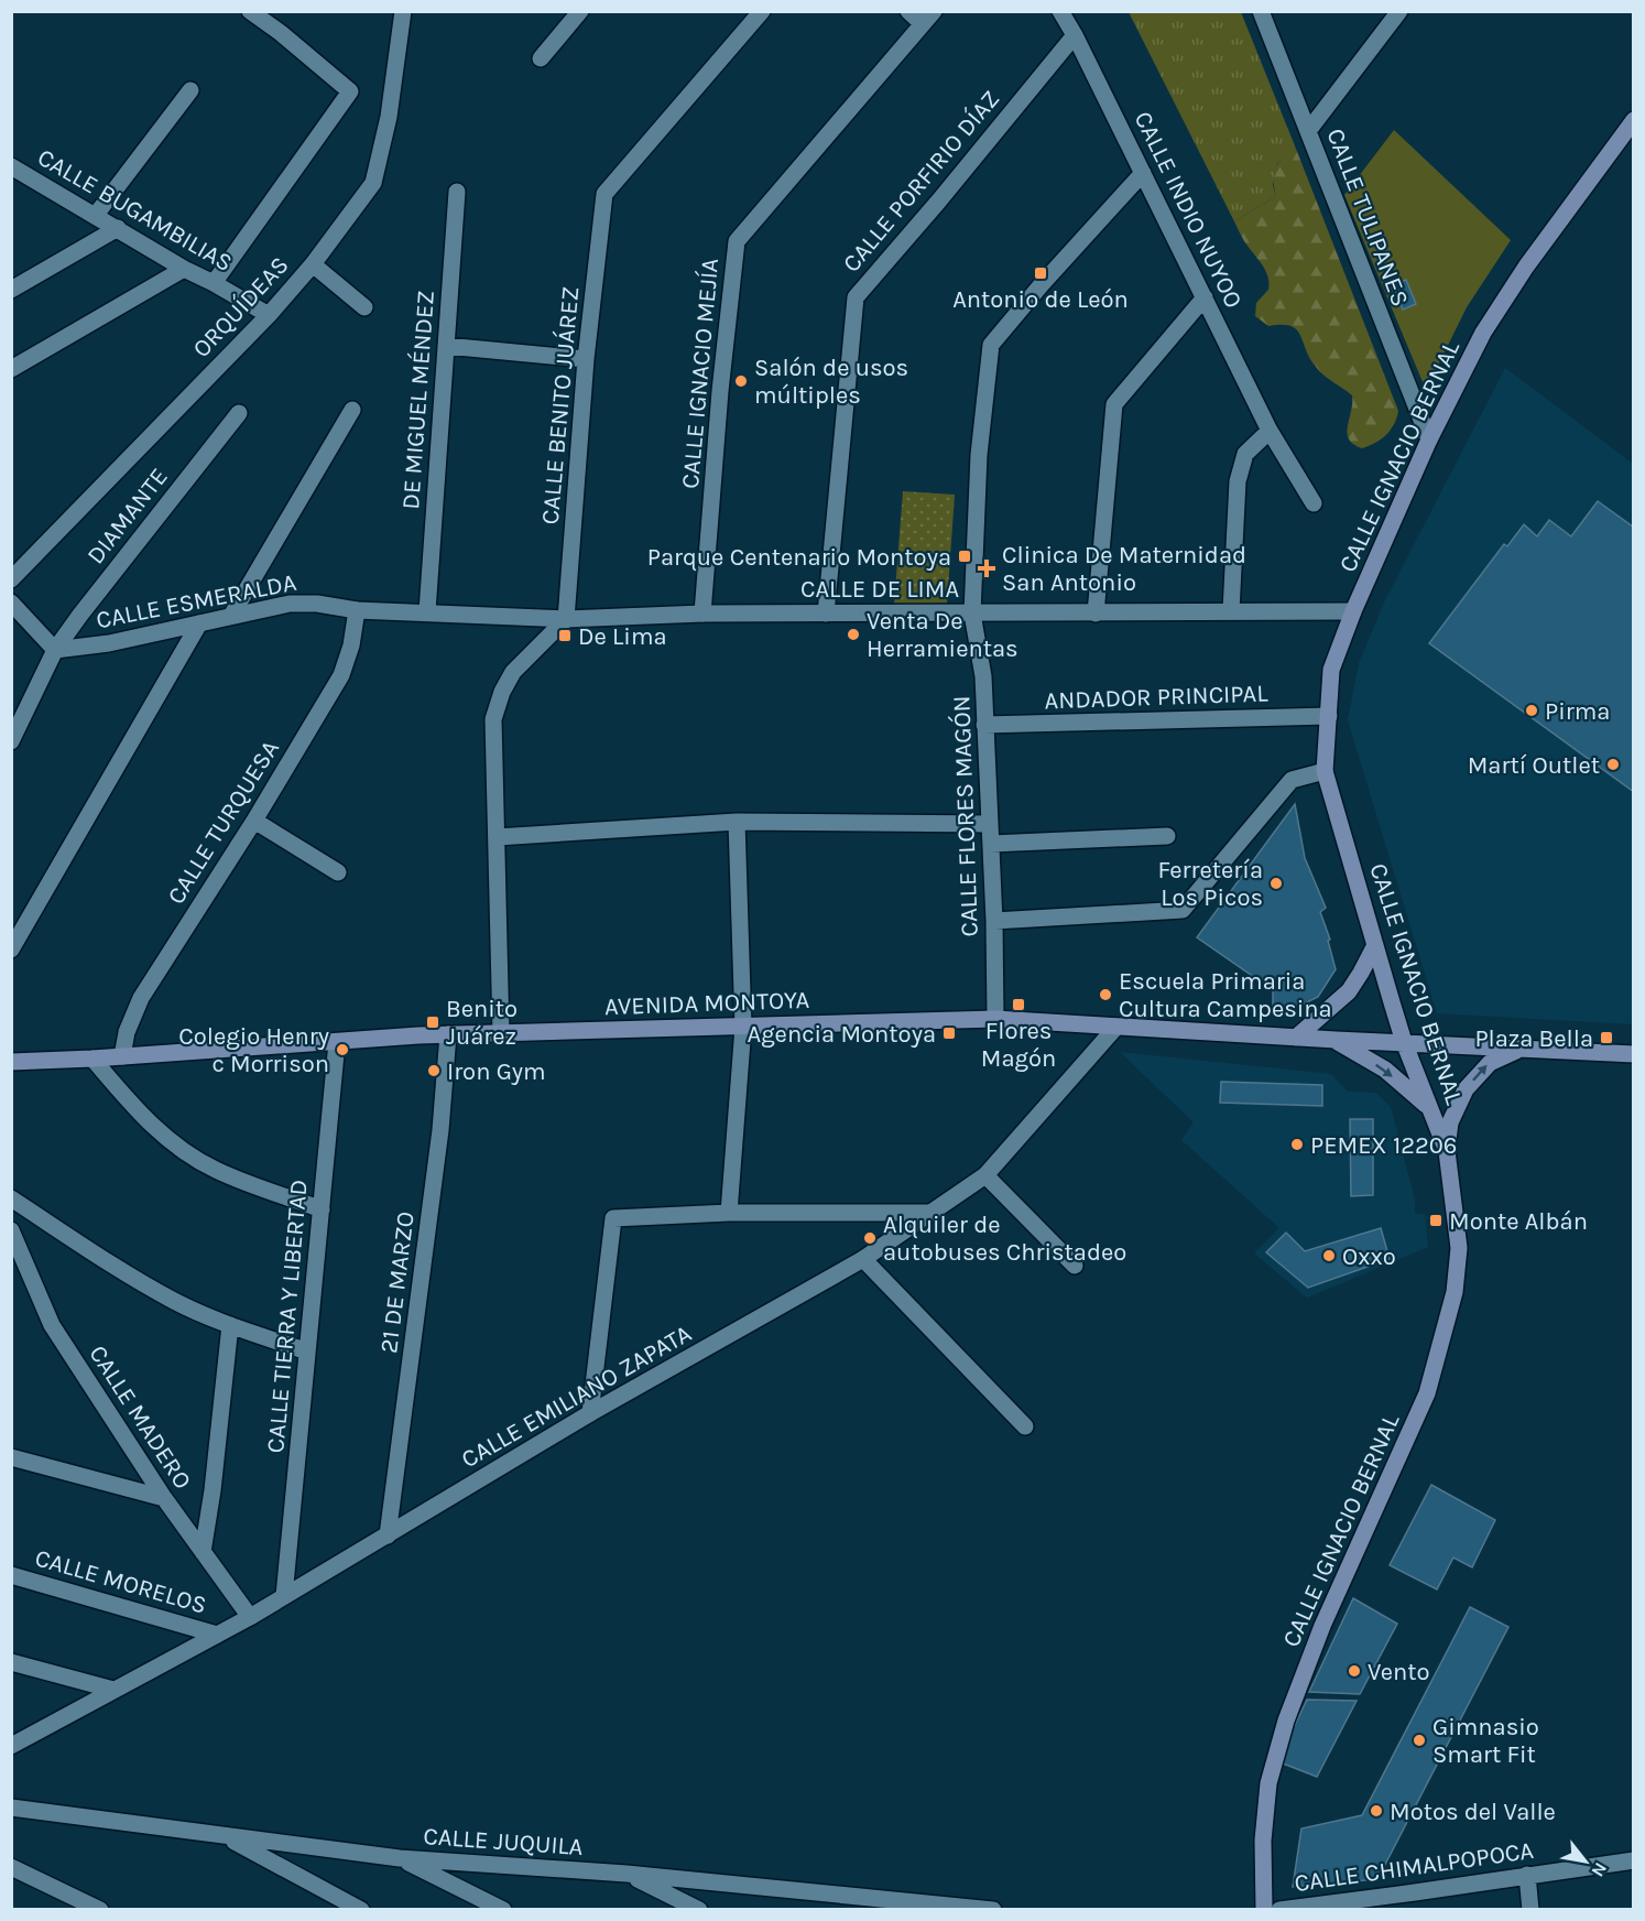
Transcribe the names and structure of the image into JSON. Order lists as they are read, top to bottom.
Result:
{
  "streets": {
    "main road": ["CALLE IGNACIO BERNAL", "AVENIDA MONTOYA"],
    "street": [
      "CALLE PORFIRIO DÍAZ",
      "CALLE BUGAMBILIAS",
      "CALLE INDIO NUYOO",
      "CALLE TULIPANES",
      "ORQUÍDEAS",
      "CALLE IGNACIO MEJÍA",
      "DE MIGUEL MÉNDEZ",
      "CALLE BENITO JUÁREZ",
      "DIAMANTE",
      "CALLE DE LIMA",
      "CALLE ESMERALDA",
      "ANDADOR PRINCIPAL",
      "CALLE FLORES MAGÓN",
      "CALLE TURQUESA",
      "21 DE MARZO",
      "CALLE TIERRA Y LIBERTAD",
      "CALLE EMILIANO ZAPATA",
      "CALLE MADERO",
      "CALLE MORELOS",
      "CALLE JUQUILA",
      "CALLE CHIMALPOPOCA"
    ]
  },
  "crossings": [
    ["CALLE PORFIRIO DÍAZ", "CALLE INDIO NUYOO"],
    ["CALLE PORFIRIO DÍAZ", "CALLE DE LIMA"],
    ["CALLE BUGAMBILIAS", "ORQUÍDEAS"],
    ["CALLE INDIO NUYOO", "CALLE FLORES MAGÓN"],
    ["CALLE TULIPANES", "CALLE IGNACIO BERNAL"],
    ["CALLE IGNACIO MEJÍA", "CALLE DE LIMA"],
    ["DE MIGUEL MÉNDEZ", "CALLE ESMERALDA"],
    ["CALLE BENITO JUÁREZ", "CALLE DE LIMA"],
    ["CALLE BENITO JUÁREZ", "CALLE ESMERALDA"],
    ["CALLE IGNACIO BERNAL", "CALLE DE LIMA"],
    ["CALLE IGNACIO BERNAL", "ANDADOR PRINCIPAL"],
    ["CALLE IGNACIO BERNAL", "AVENIDA MONTOYA"],
    ["DIAMANTE", "CALLE ESMERALDA"],
    ["CALLE DE LIMA", "CALLE ESMERALDA"],
    ["CALLE DE LIMA", "CALLE FLORES MAGÓN"],
    ["CALLE ESMERALDA", "CALLE TURQUESA"],
    ["ANDADOR PRINCIPAL", "CALLE FLORES MAGÓN"],
    ["CALLE FLORES MAGÓN", "AVENIDA MONTOYA"],
    ["CALLE TURQUESA", "AVENIDA MONTOYA"],
    ["AVENIDA MONTOYA", "21 DE MARZO"],
    ["AVENIDA MONTOYA", "CALLE TIERRA Y LIBERTAD"],
    ["AVENIDA MONTOYA", "CALLE EMILIANO ZAPATA"],
    ["21 DE MARZO", "CALLE EMILIANO ZAPATA"],
    ["CALLE TIERRA Y LIBERTAD", "CALLE EMILIANO ZAPATA"],
    ["CALLE EMILIANO ZAPATA", "CALLE MADERO"],
    ["CALLE EMILIANO ZAPATA", "CALLE MORELOS"]
  ],
  "places": {
    "transit": [
      "Antonio de León",
      "Parque Centenario Montoya",
      "De Lima",
      "Flores Magón",
      "Benito Juárez",
      "Agencia Montoya",
      "Plaza Bella",
      "Monte Albán"
    ],
    "other": [
      "Salón de usos múltiples",
      "Venta De Herramientas",
      "Pirma",
      "Martí Outlet",
      "Ferretería Los Picos",
      "Escuela Primaria Cultura Campesina",
      "Colegio Henry c Morrison",
      "Iron Gym",
      "PEMEX 12206",
      "Alquiler de autobuses Christadeo",
      "Oxxo",
      "Vento",
      "Gimnasio Smart Fit",
      "Motos del Valle"
    ],
    "health": ["Clinica De Maternidad San Antonio"]
  },
  "north": "bottom right"
}
